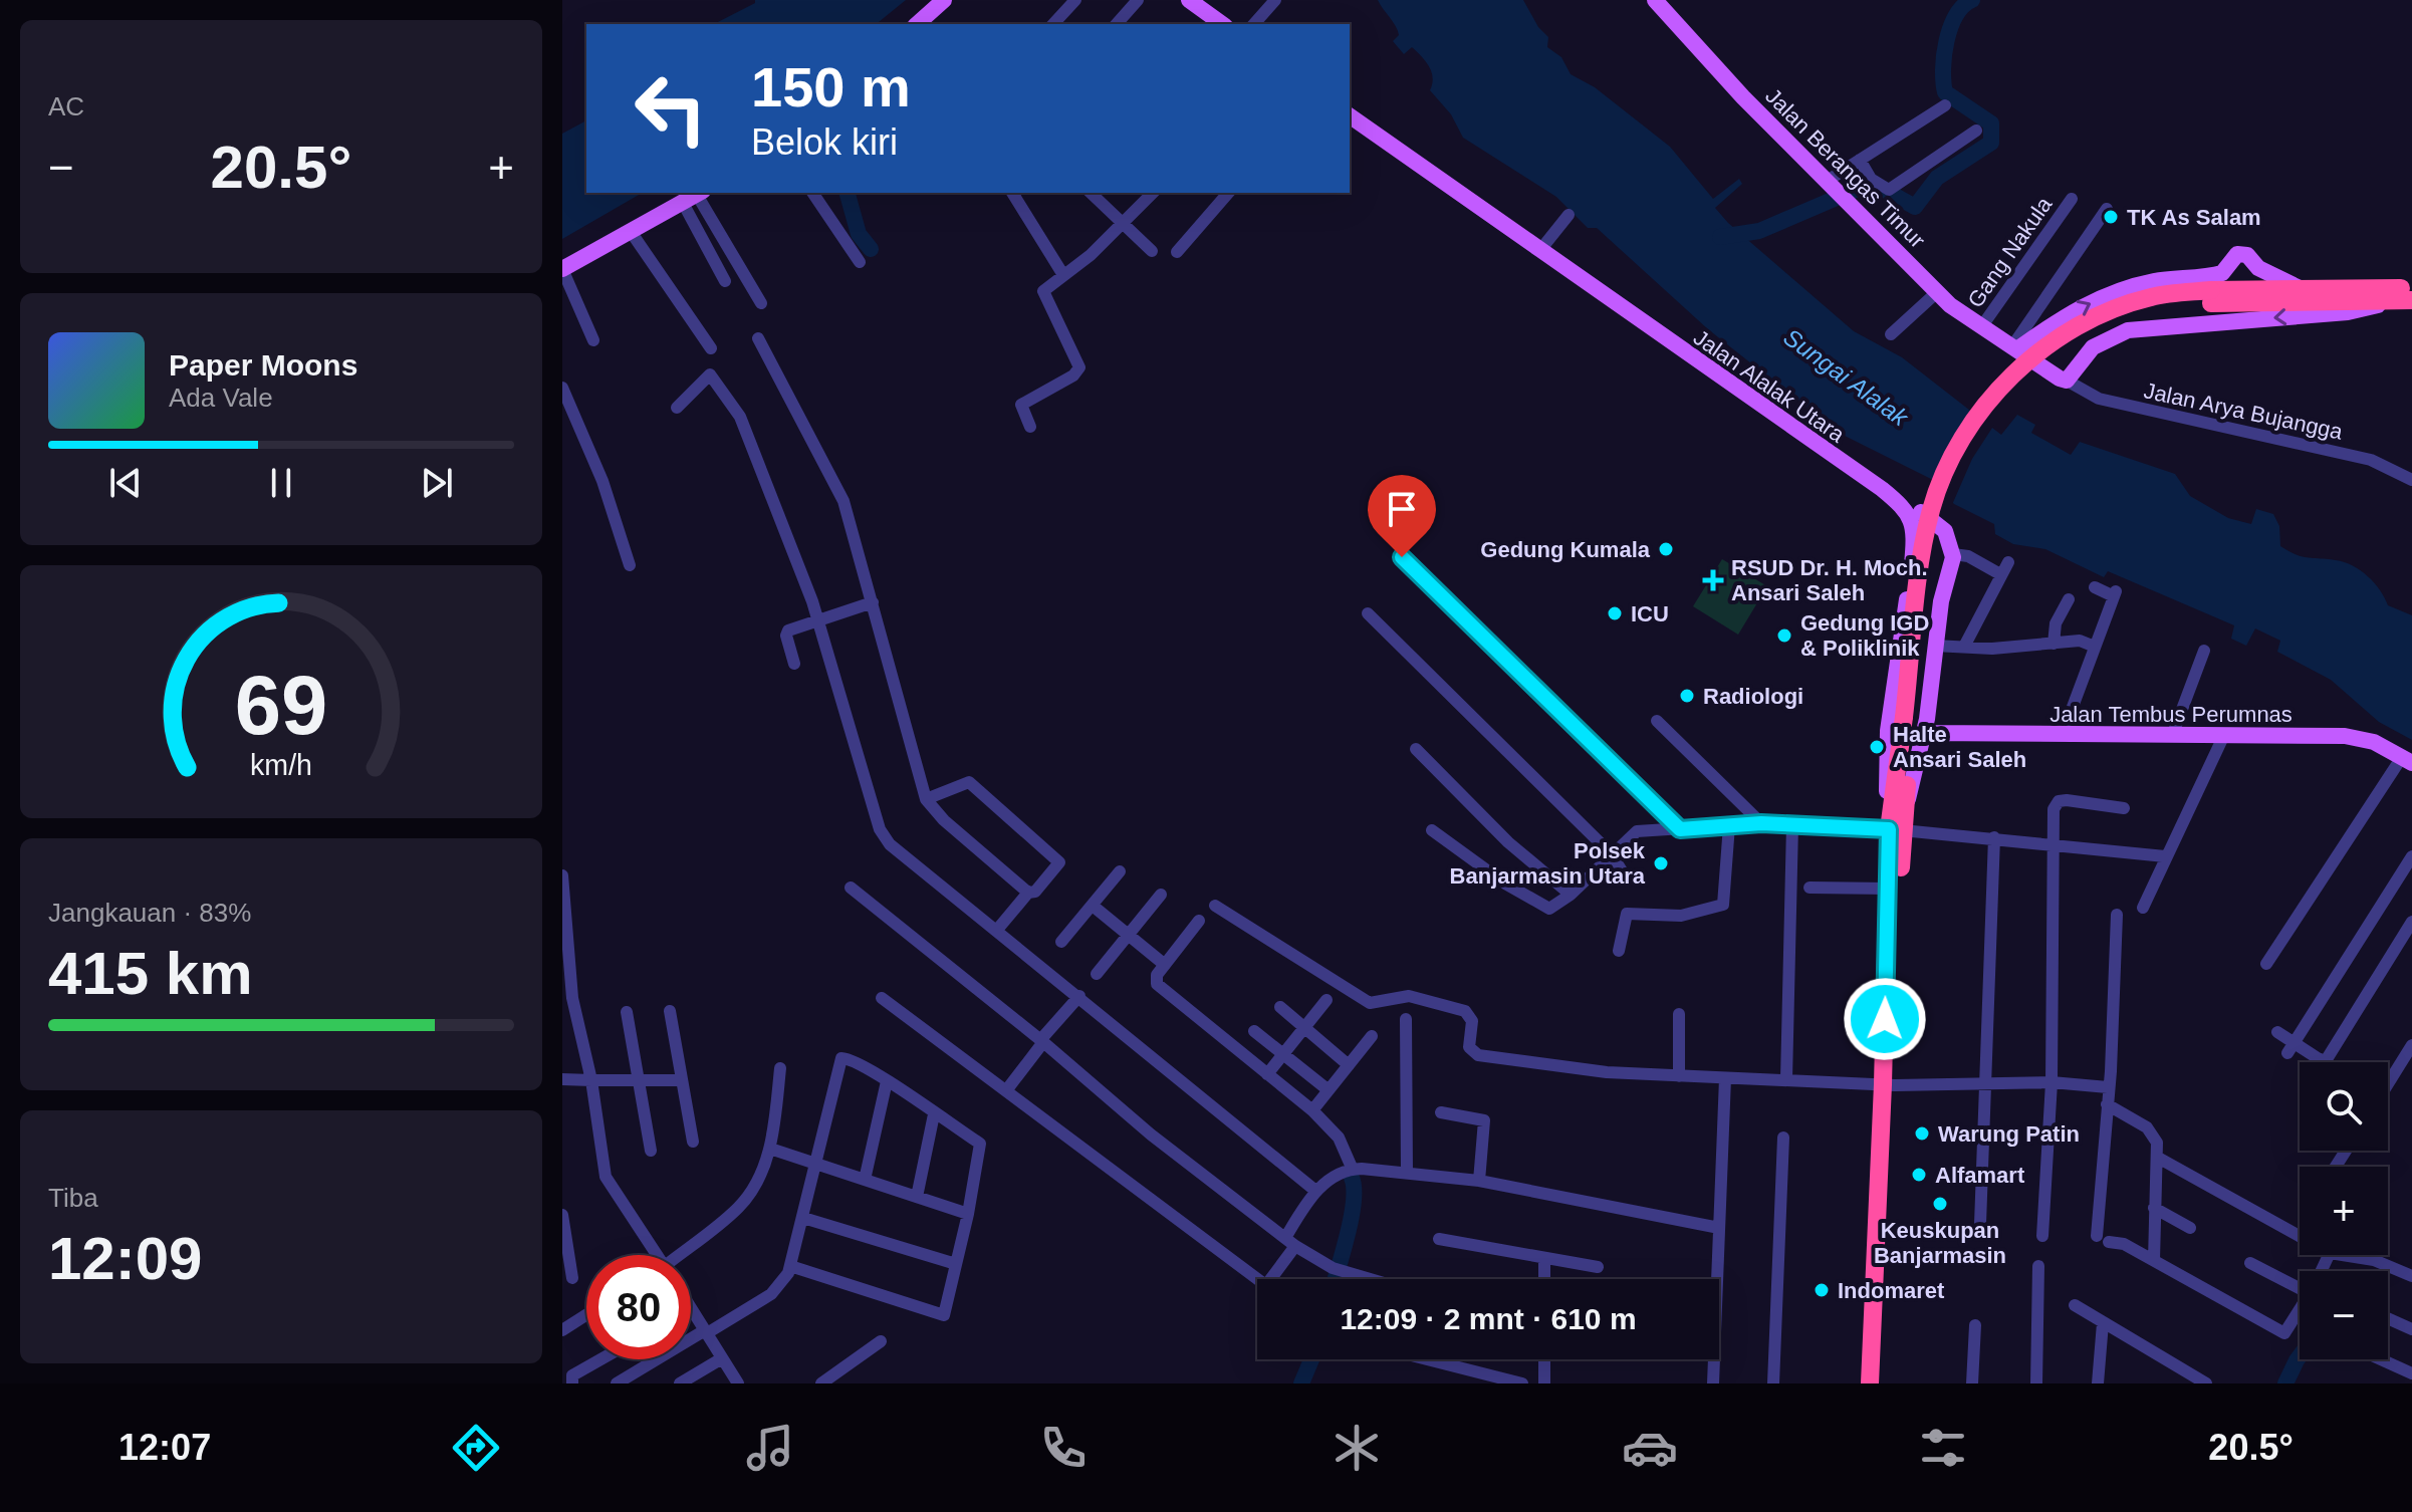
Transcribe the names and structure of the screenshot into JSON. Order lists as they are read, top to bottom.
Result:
{
  "streets": {
    "main road": ["Jalan Berangas Timur", "Jalan Alalak Utara", "Jalan Tembus Perumnas"],
    "street": ["Gang Nakula", "Jalan Arya Bujangga"]
  },
  "crossings": [
    ["Jalan Berangas Timur", "Gang Nakula"],
    ["Jalan Berangas Timur", "Jalan Arya Bujangga"]
  ],
  "water": ["Sungai Alalak"],
  "places": {
    "other": [
      "TK As Salam",
      "Gedung Kumala",
      "ICU",
      "Gedung IGD & Poliklinik",
      "Radiologi",
      "Halte Ansari Saleh",
      "Polsek Banjarmasin Utara",
      "Warung Patin",
      "Alfamart",
      "Keuskupan Banjarmasin",
      "Indomaret"
    ],
    "health": ["RSUD Dr. H. Moch. Ansari Saleh"]
  },
  "page": {
    "tile": [
      "AC",
      ["Jangkauan · 83%", "415 km"],
      ["Tiba", "12:09"]
    ],
    "turn": ["150 m", "Belok kiri"],
    "heat": ["−", "20.5°", "+"],
    "song": ["Paper Moons", "Ada Vale"],
    "map_buttons": ["+", "−"],
    "limit": "80",
    "trip": "12:09 · 2 mnt · 610 m",
    "tabs": ["12:07", "20.5°"],
    "gauge": ["69", "km/h"]
  }
}
